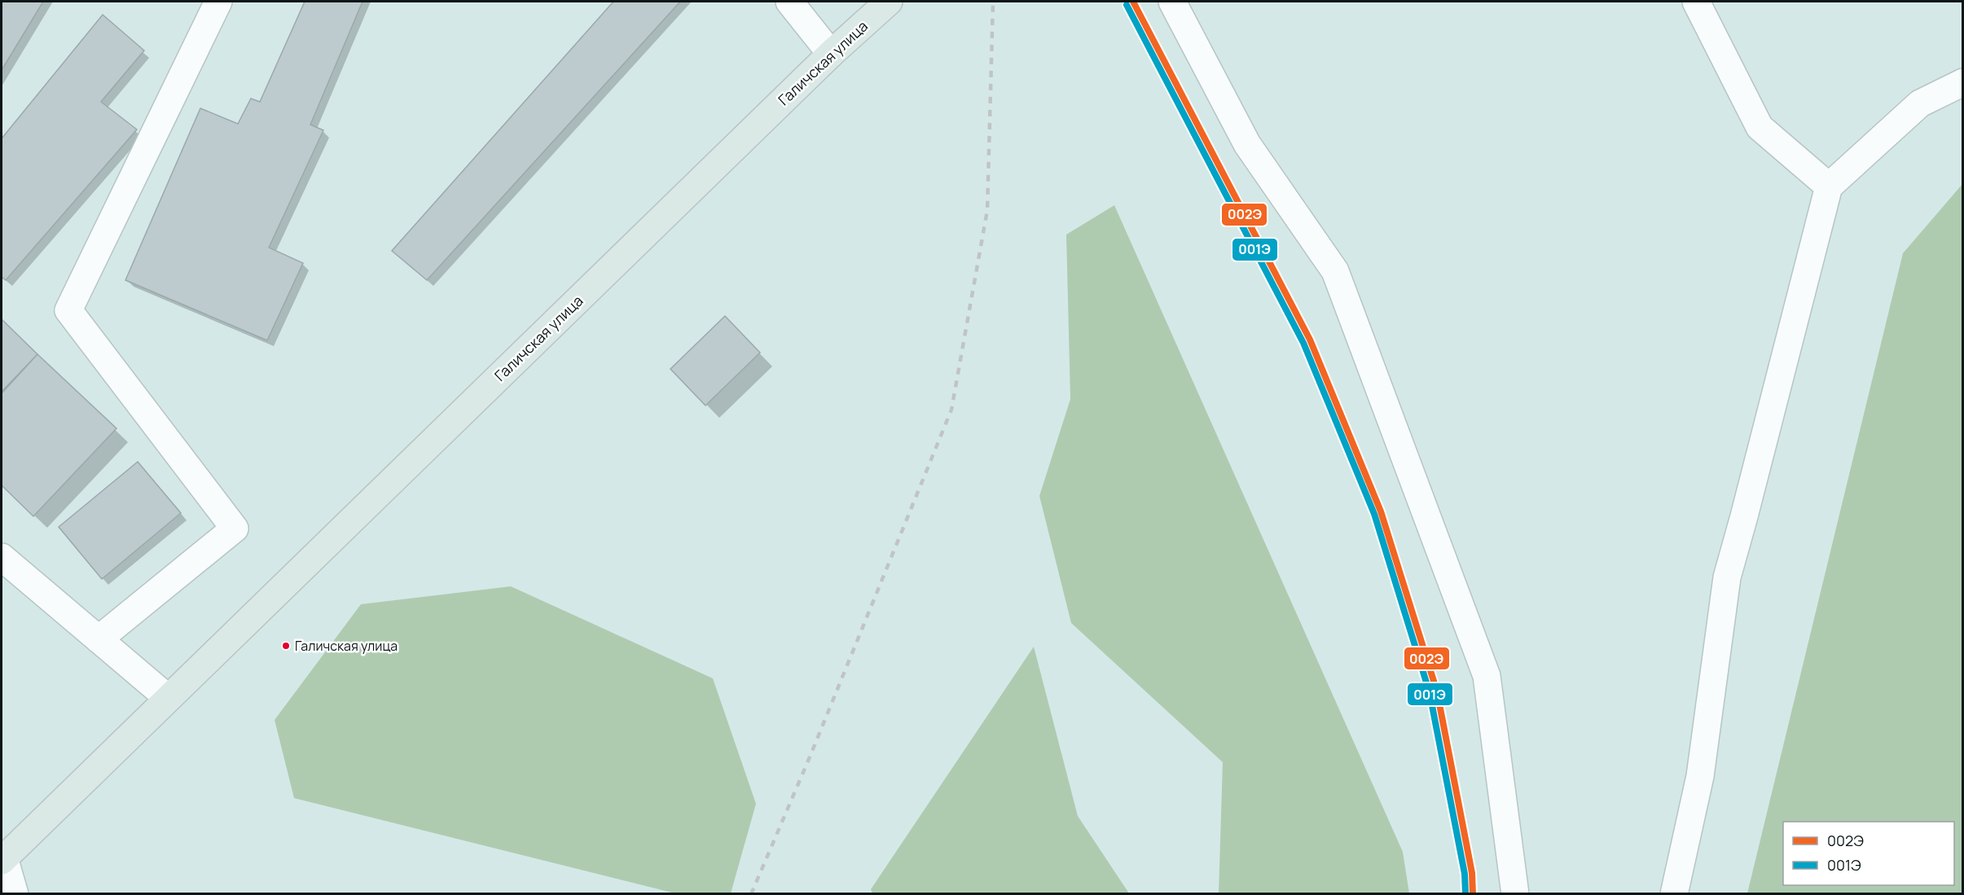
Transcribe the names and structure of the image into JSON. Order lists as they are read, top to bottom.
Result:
{
  "streets": {
    "main road": ["Галичская улица"]
  },
  "places": ["Галичская улица"],
  "lines": ["transit line 002Э", "transit line 001Э"],
  "legend": ["002Э", "001Э"]
}
